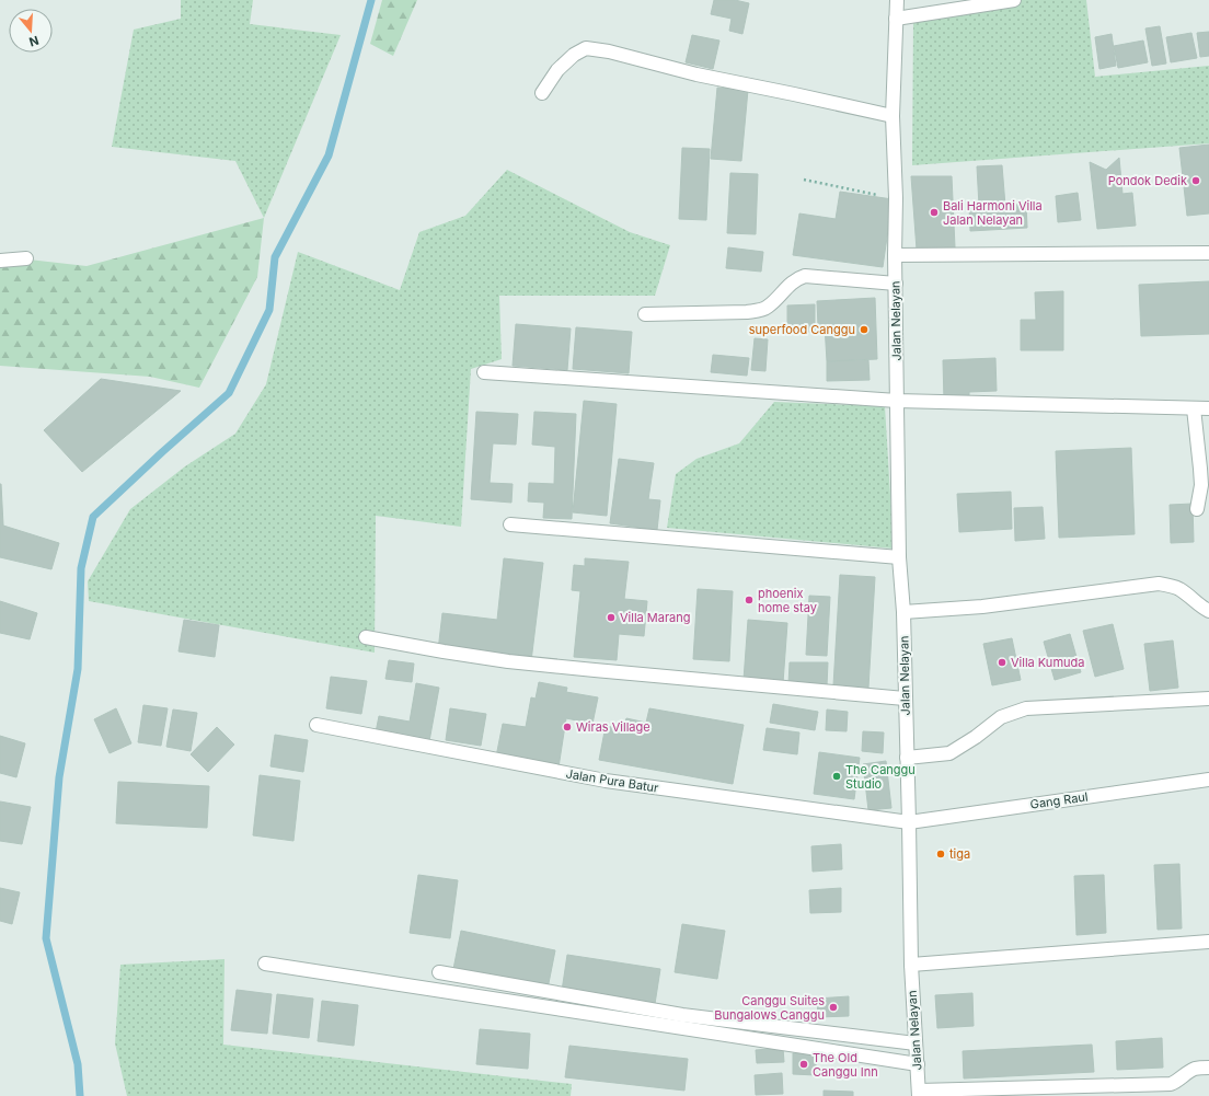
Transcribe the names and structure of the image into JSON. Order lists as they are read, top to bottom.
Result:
{
  "streets": {
    "street": ["Jalan Nelayan", "Jalan Pura Batur", "Gang Raul"]
  },
  "crossings": [
    ["Jalan Nelayan", "Jalan Pura Batur"],
    ["Jalan Nelayan", "Gang Raul"],
    ["Jalan Pura Batur", "Gang Raul"]
  ],
  "places": [
    "Pondok Dedik",
    "Bali Harmoni Villa Jalan Nelayan",
    "superfood Canggu",
    "phoenix home stay",
    "Villa Marang",
    "Villa Kumuda",
    "Wiras Village",
    "The Canggu Studio",
    "tiga",
    "Canggu Suites Bungalows Canggu",
    "The Old Canggu Inn"
  ],
  "north": "bottom"
}
